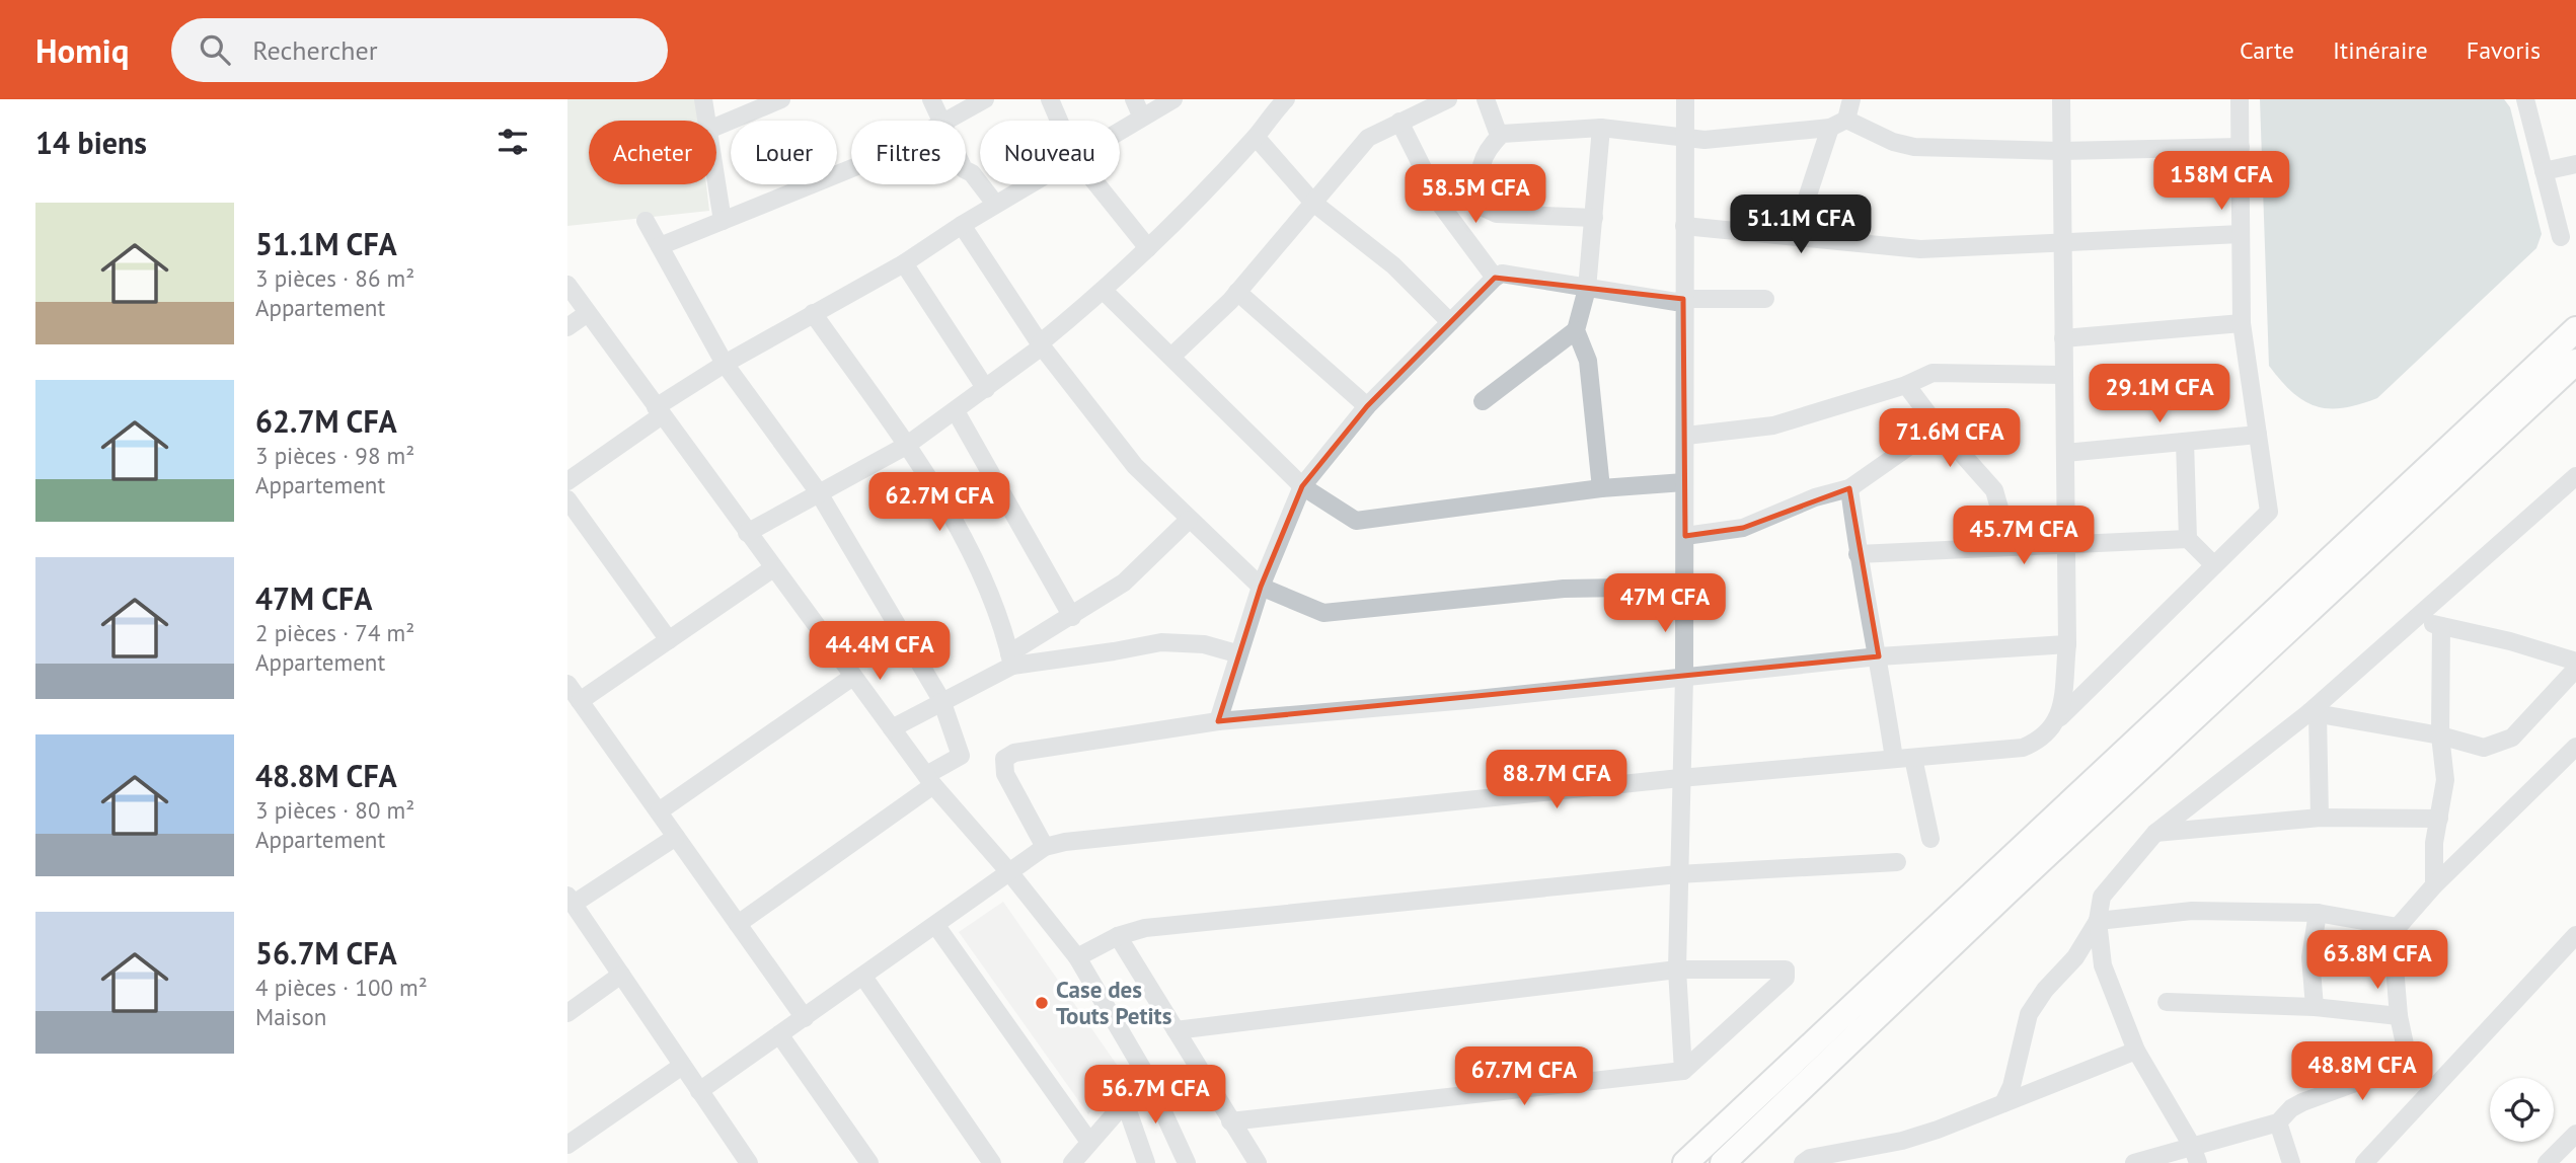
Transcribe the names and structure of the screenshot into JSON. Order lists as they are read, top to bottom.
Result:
{
  "places": ["Case des Touts Petits"],
  "page": {
    "header": "Homiq",
    "search": "Rechercher",
    "nav": ["Carte", "Itinéraire", "Favoris"],
    "heading": "14 biens",
    "chip": [
      "Acheter",
      "Louer",
      "Filtres",
      "Nouveau"
    ],
    "price": [
      "158M CFA",
      "58.5M CFA",
      "51.1M CFA",
      "29.1M CFA",
      "71.6M CFA",
      "62.7M CFA",
      "45.7M CFA",
      "47M CFA",
      "44.4M CFA",
      "88.7M CFA",
      "63.8M CFA",
      "48.8M CFA",
      "67.7M CFA",
      "56.7M CFA"
    ],
    "list": [
      {
        "name": "51.1M CFA",
        "note": "3 pièces · 86 m² · Appartement"
      },
      {
        "name": "62.7M CFA",
        "note": "3 pièces · 98 m² · Appartement"
      },
      {
        "name": "47M CFA",
        "note": "2 pièces · 74 m² · Appartement"
      },
      {
        "name": "48.8M CFA",
        "note": "3 pièces · 80 m² · Appartement"
      },
      {
        "name": "56.7M CFA",
        "note": "4 pièces · 100 m² · Maison"
      }
    ]
  }
}
